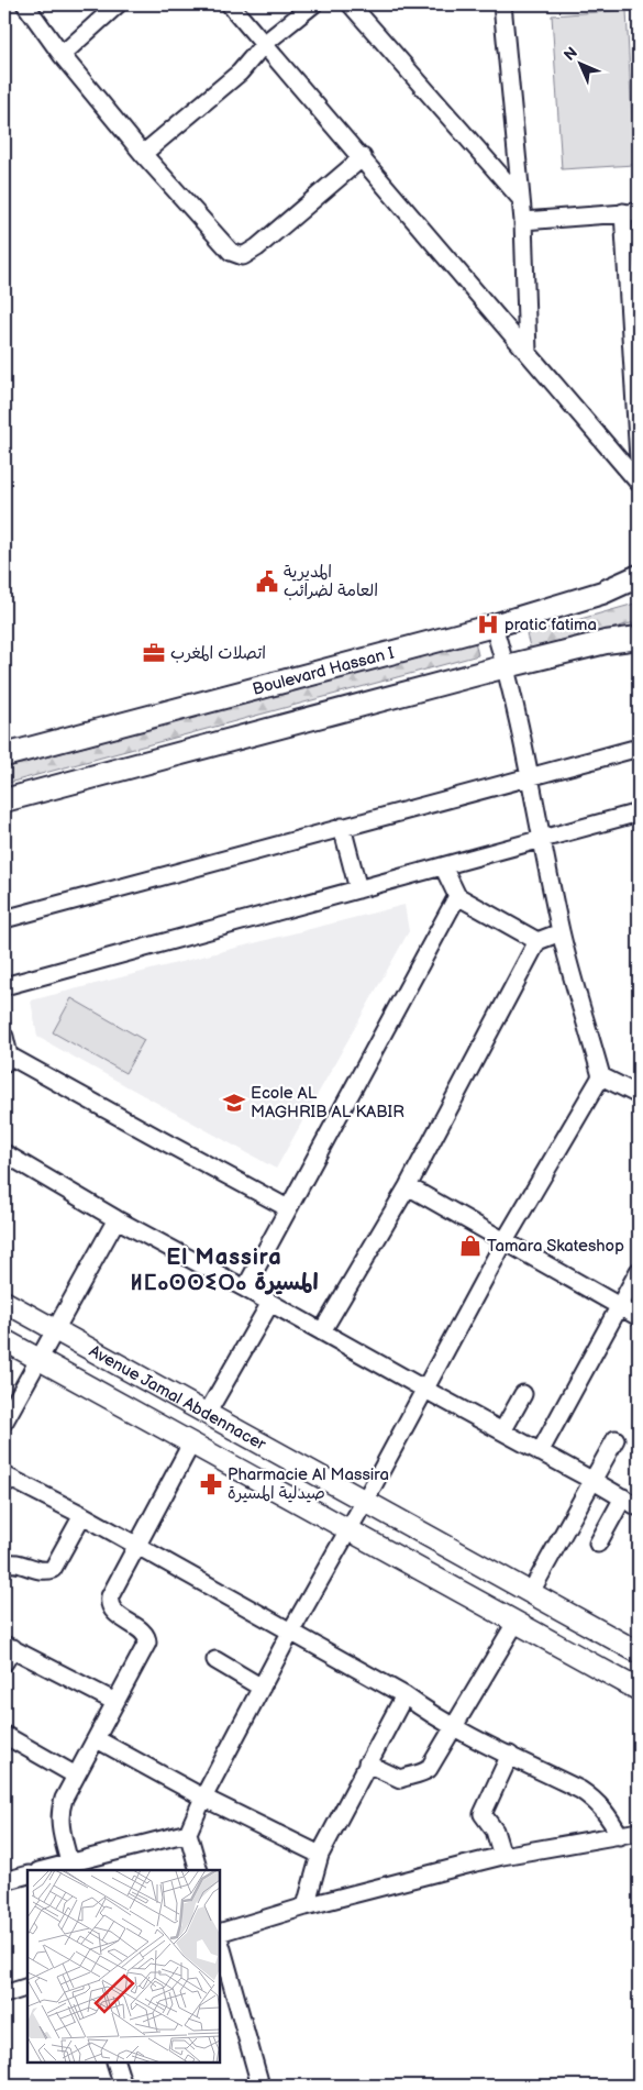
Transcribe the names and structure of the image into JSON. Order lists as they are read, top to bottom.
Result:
{
  "streets": {
    "main road": ["Boulevard Hassan I"],
    "street": ["Avenue Jamal Abdennacer"]
  },
  "districts": ["El Massira ⵍⵎⴰⵙⵙⵉⵔⴰ المسيرة"],
  "places": {
    "public building": ["المديرية العامة لضرائب"],
    "hospital": ["pratic fatima"],
    "office": ["اتصلات المغرب"],
    "school or university": ["Ecole AL MAGHRIB AL KABIR"],
    "shop": ["Tamara Skateshop"],
    "pharmacy": ["Pharmacie Al Massira صيدلية المسيرة"]
  },
  "north": "top left"
}
